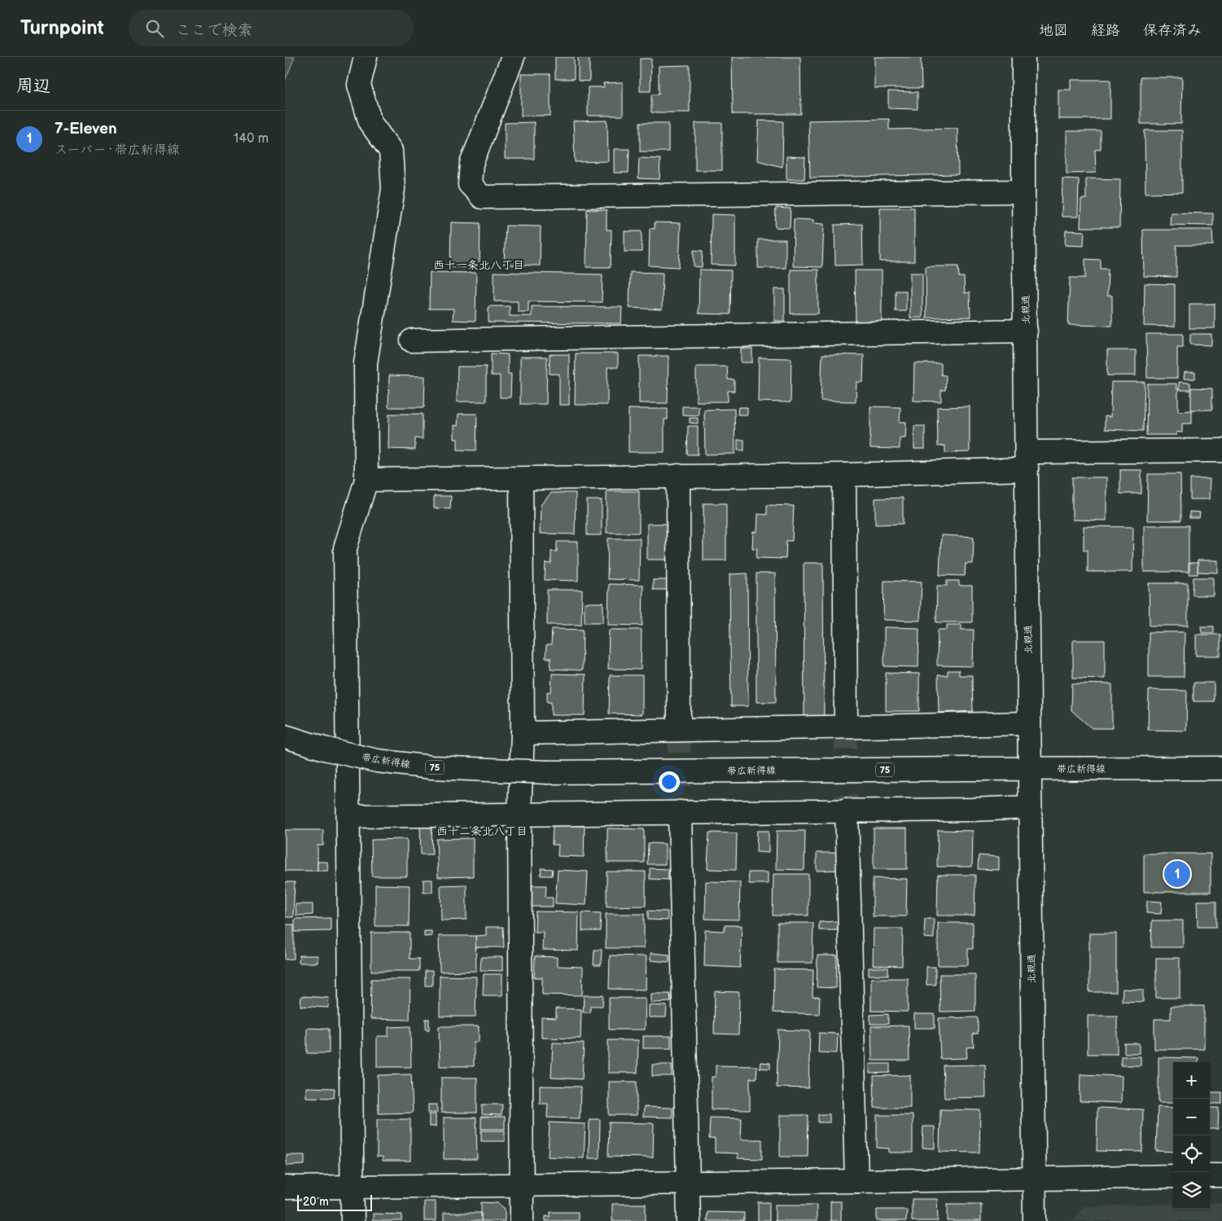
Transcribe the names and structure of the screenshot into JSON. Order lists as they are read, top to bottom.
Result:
{
  "streets": {
    "street": ["北親通", "帯広新得線", "75"]
  },
  "crossings": [
    ["北親通", "帯広新得線"]
  ],
  "districts": ["西十一条北八丁目", "西十二条北八丁目"],
  "scale_bar": "20 m",
  "page": {
    "header": "Turnpoint",
    "search": "ここで検索",
    "nav": ["地図", "経路", "保存済み"],
    "heading": "周辺",
    "list": [
      {
        "mark": "1",
        "name": "7-Eleven",
        "note": "スーパー · 帯広新得線",
        "value": "140 m"
      }
    ],
    "pins": "1",
    "map_buttons": ["+", "−"],
    "scale": "20 m"
  }
}
